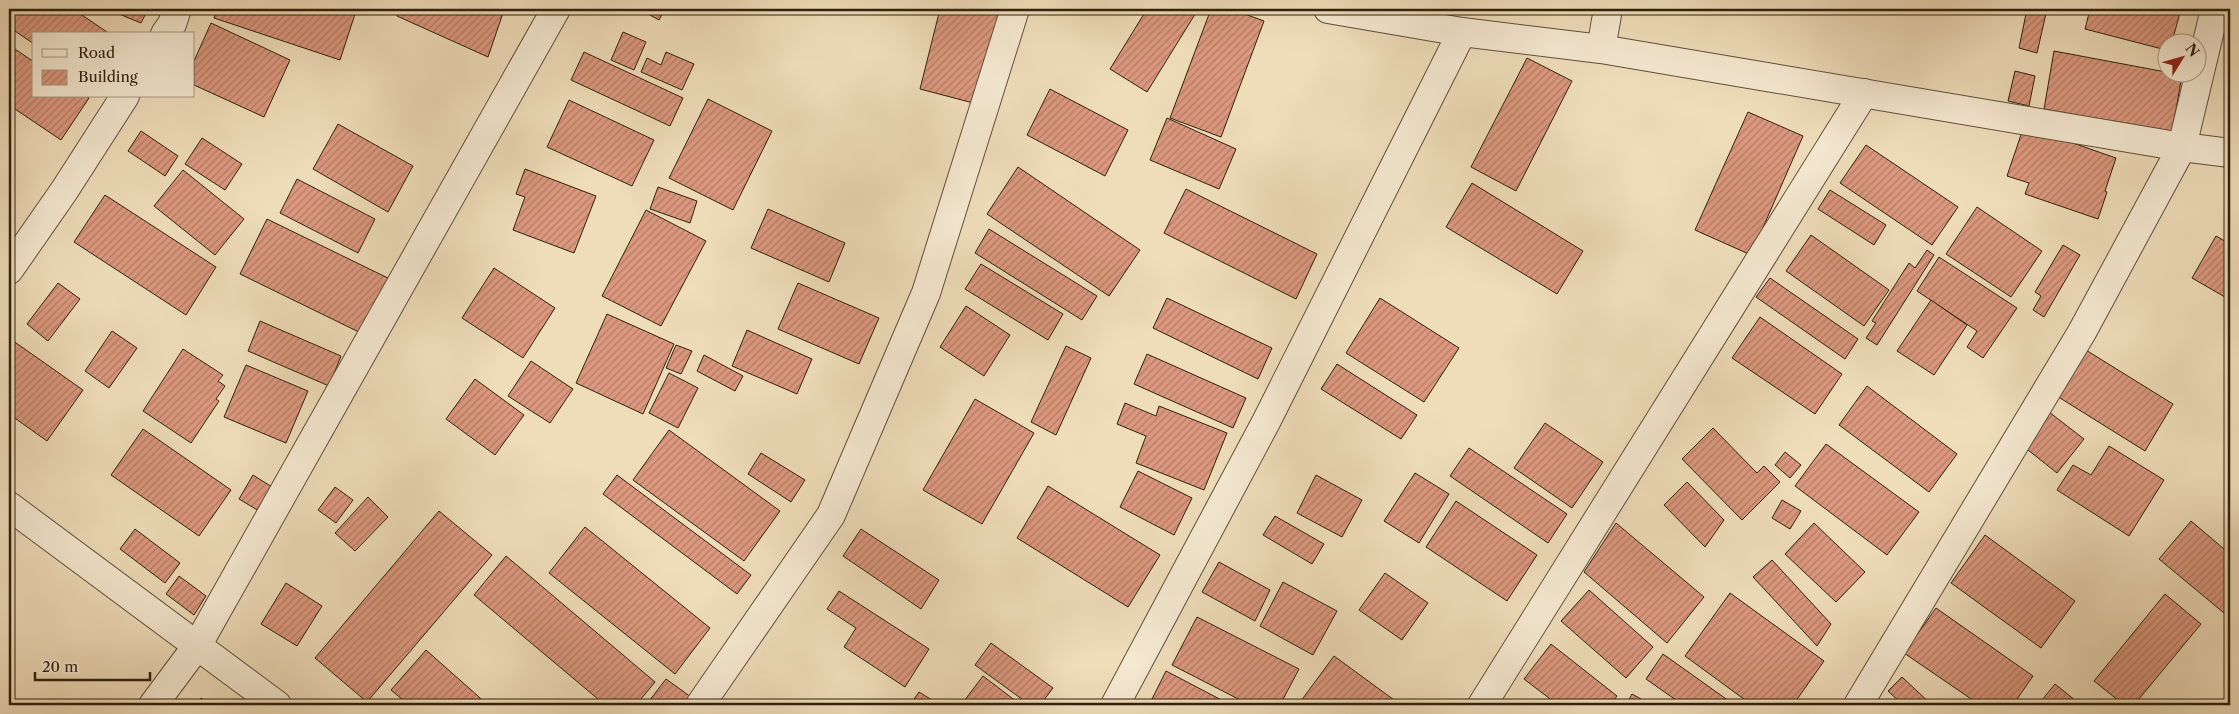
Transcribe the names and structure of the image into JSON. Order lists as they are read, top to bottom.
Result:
{
  "legend": ["Road", "Building"],
  "scale_bar": "20 m",
  "north": "top right"
}
